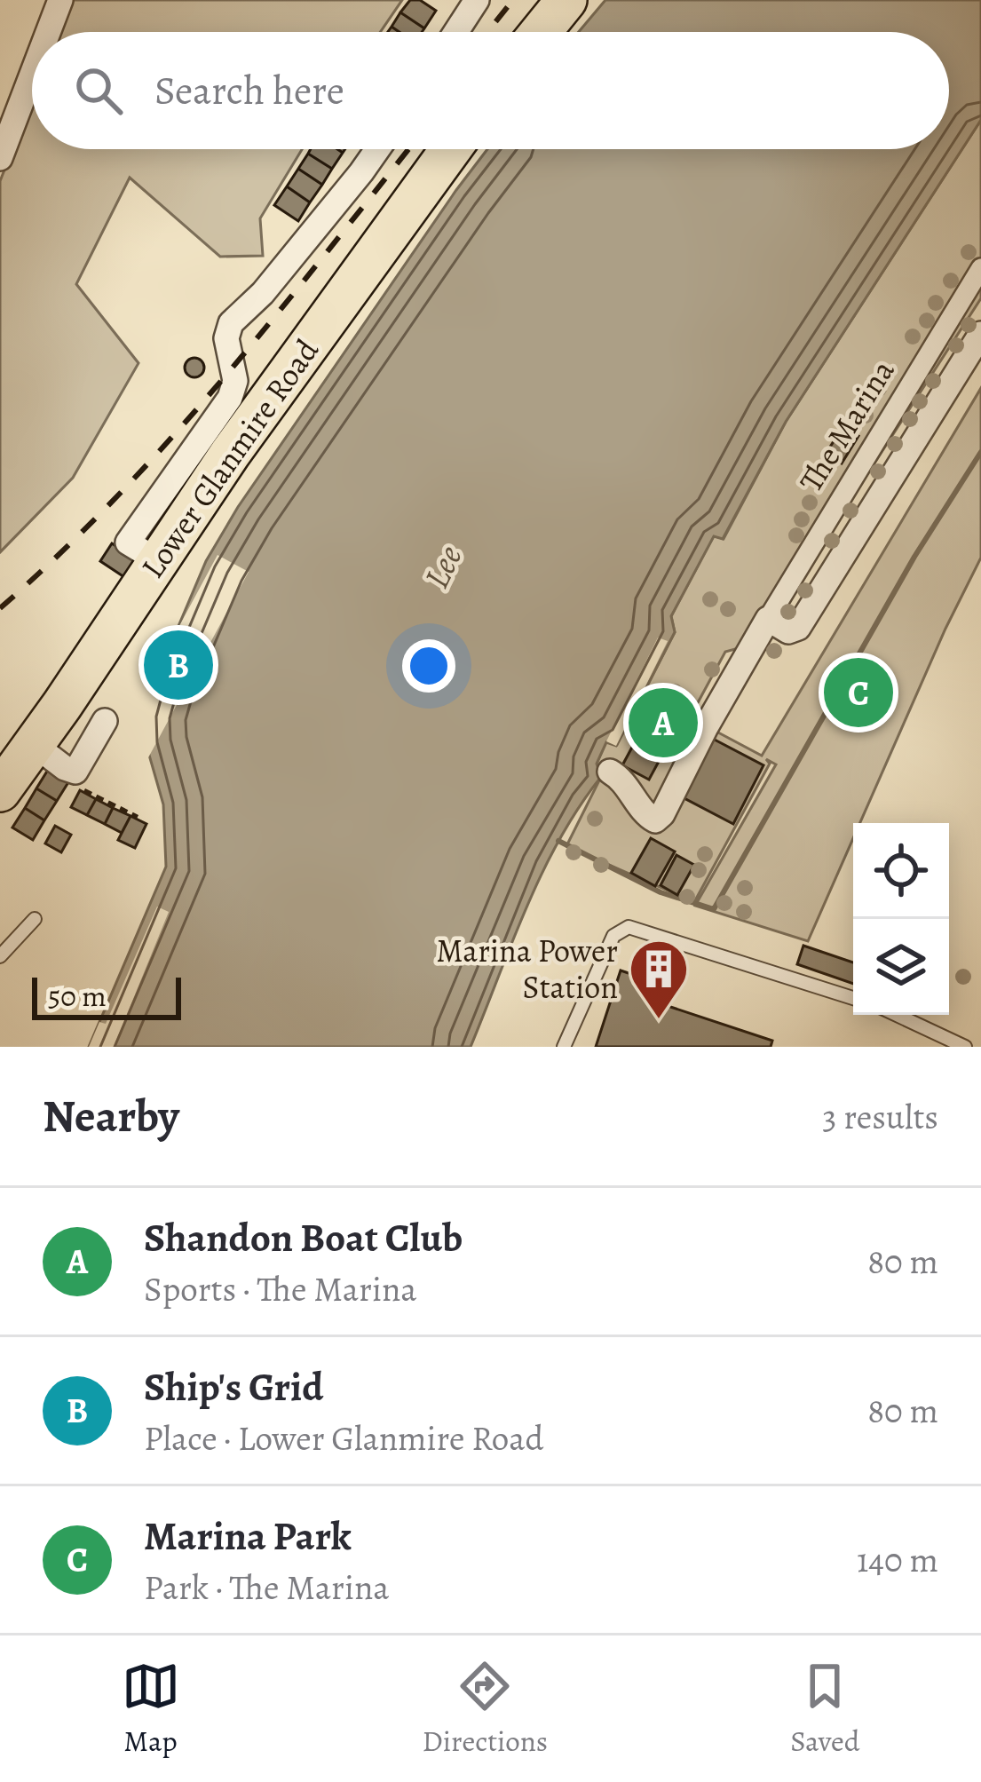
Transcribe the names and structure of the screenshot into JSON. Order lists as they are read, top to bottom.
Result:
{
  "streets": {
    "highway": ["Lower Glanmire Road"],
    "street": ["The Marina"]
  },
  "water": ["Lee"],
  "places": {
    "building": ["Marina Power Station"]
  },
  "scale_bar": "50 m",
  "page": {
    "search": "Search here",
    "pins": ["B", "C", "A"],
    "scale": "50 m",
    "heading": ["Nearby", "3 results"],
    "list": [
      {
        "mark": "A",
        "name": "Shandon Boat Club",
        "note": "Sports · The Marina",
        "value": "80 m"
      },
      {
        "mark": "B",
        "name": "Ship's Grid",
        "note": "Place · Lower Glanmire Road",
        "value": "80 m"
      },
      {
        "mark": "C",
        "name": "Marina Park",
        "note": "Park · The Marina",
        "value": "140 m"
      }
    ],
    "nav": ["Map", "Directions", "Saved"]
  }
}
